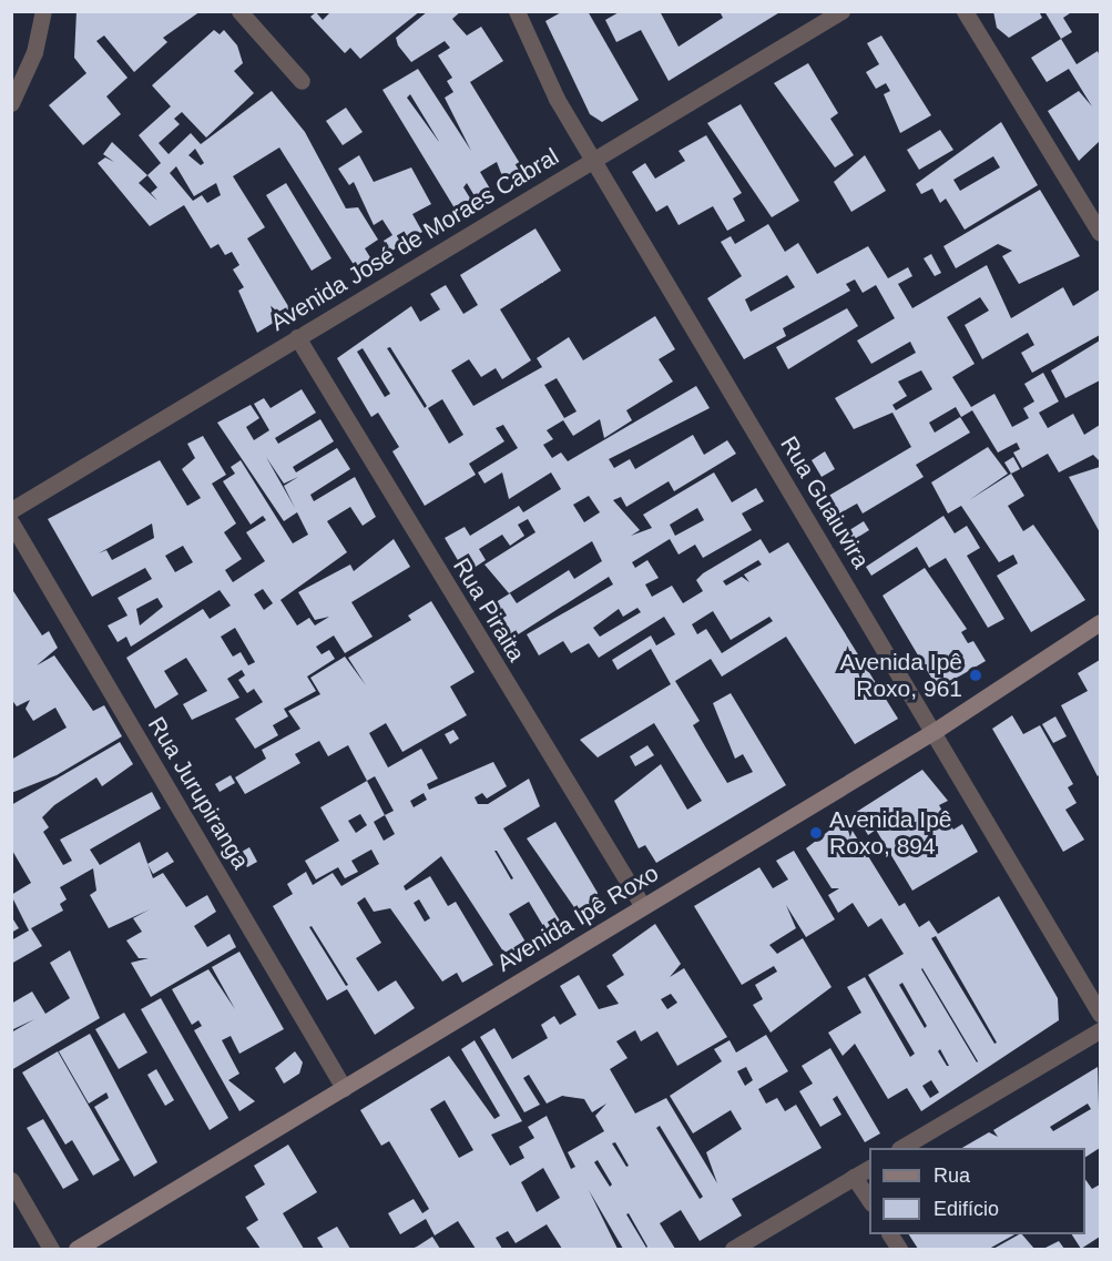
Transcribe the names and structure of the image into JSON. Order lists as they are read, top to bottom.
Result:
{
  "streets": {
    "street": [
      "Avenida José de Moraes Cabral",
      "Rua Guaiuvira",
      "Rua Piraita",
      "Rua Jurupiranga",
      "Avenida Ipê Roxo"
    ]
  },
  "crossings": [
    ["Avenida José de Moraes Cabral", "Rua Guaiuvira"],
    ["Avenida José de Moraes Cabral", "Rua Piraita"],
    ["Rua Guaiuvira", "Avenida Ipê Roxo"],
    ["Rua Piraita", "Avenida Ipê Roxo"],
    ["Rua Jurupiranga", "Avenida Ipê Roxo"]
  ],
  "places": ["Avenida Ipê Roxo, 961", "Avenida Ipê Roxo, 894"],
  "legend": ["Rua", "Edifício"]
}
